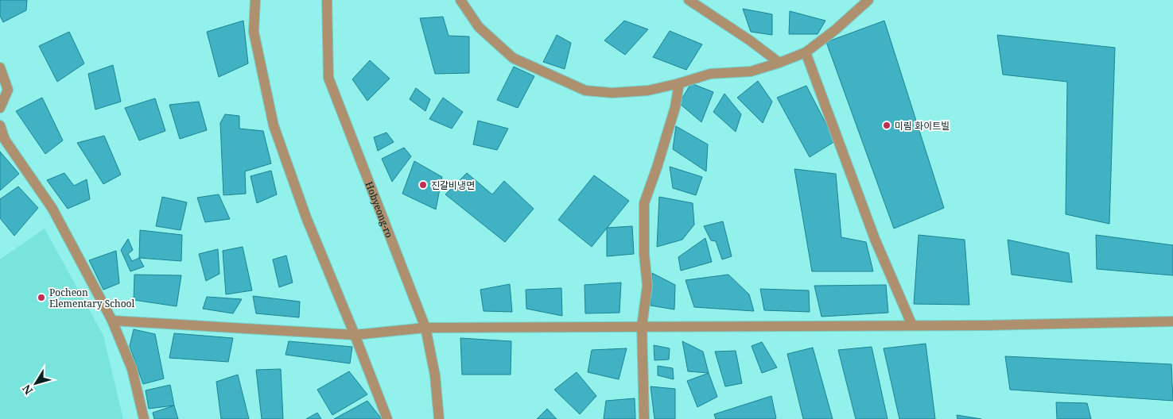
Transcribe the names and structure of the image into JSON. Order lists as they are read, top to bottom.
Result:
{
  "streets": {
    "street": ["Hobyeong-ro"]
  },
  "places": ["미림 화이트빌", "진갈비냉면", "Pocheon Elementary School"],
  "north": "bottom left"
}
